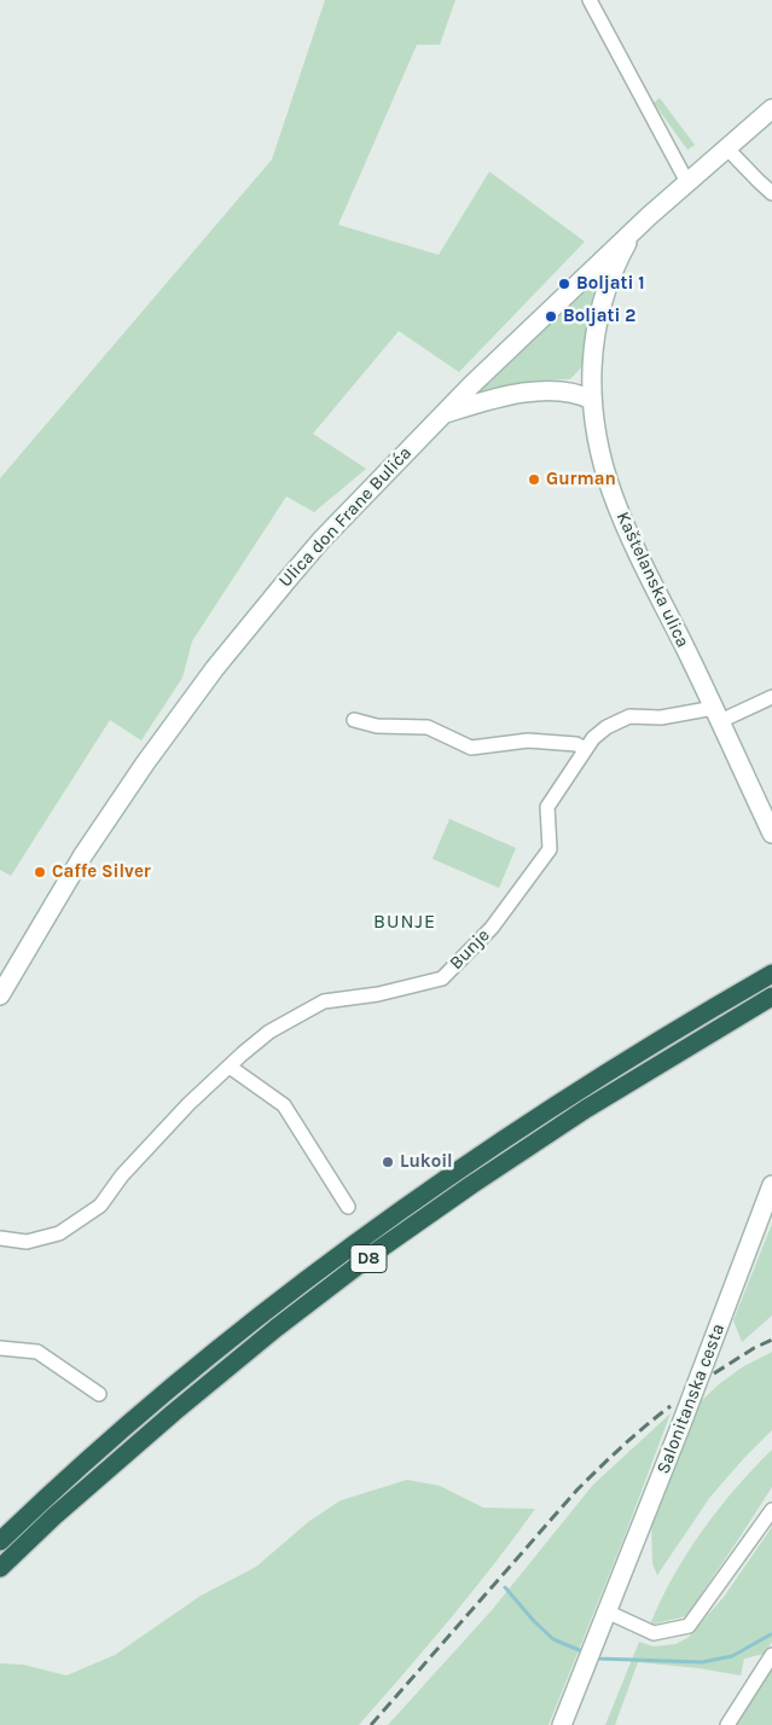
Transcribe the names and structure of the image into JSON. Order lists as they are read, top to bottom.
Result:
{
  "streets": {
    "highway": ["D8"],
    "street": [
      "Ulica don Frane Bulića",
      "Kaštelanska ulica",
      "Bunje",
      "Salonitanska cesta"
    ]
  },
  "crossings": [
    ["Ulica don Frane Bulića", "Kaštelanska ulica"],
    ["Kaštelanska ulica", "Bunje"]
  ],
  "districts": ["BUNJE"],
  "places": [
    "Boljati 1",
    "Boljati 2",
    "Gurman",
    "Caffe Silver",
    "Lukoil"
  ]
}
